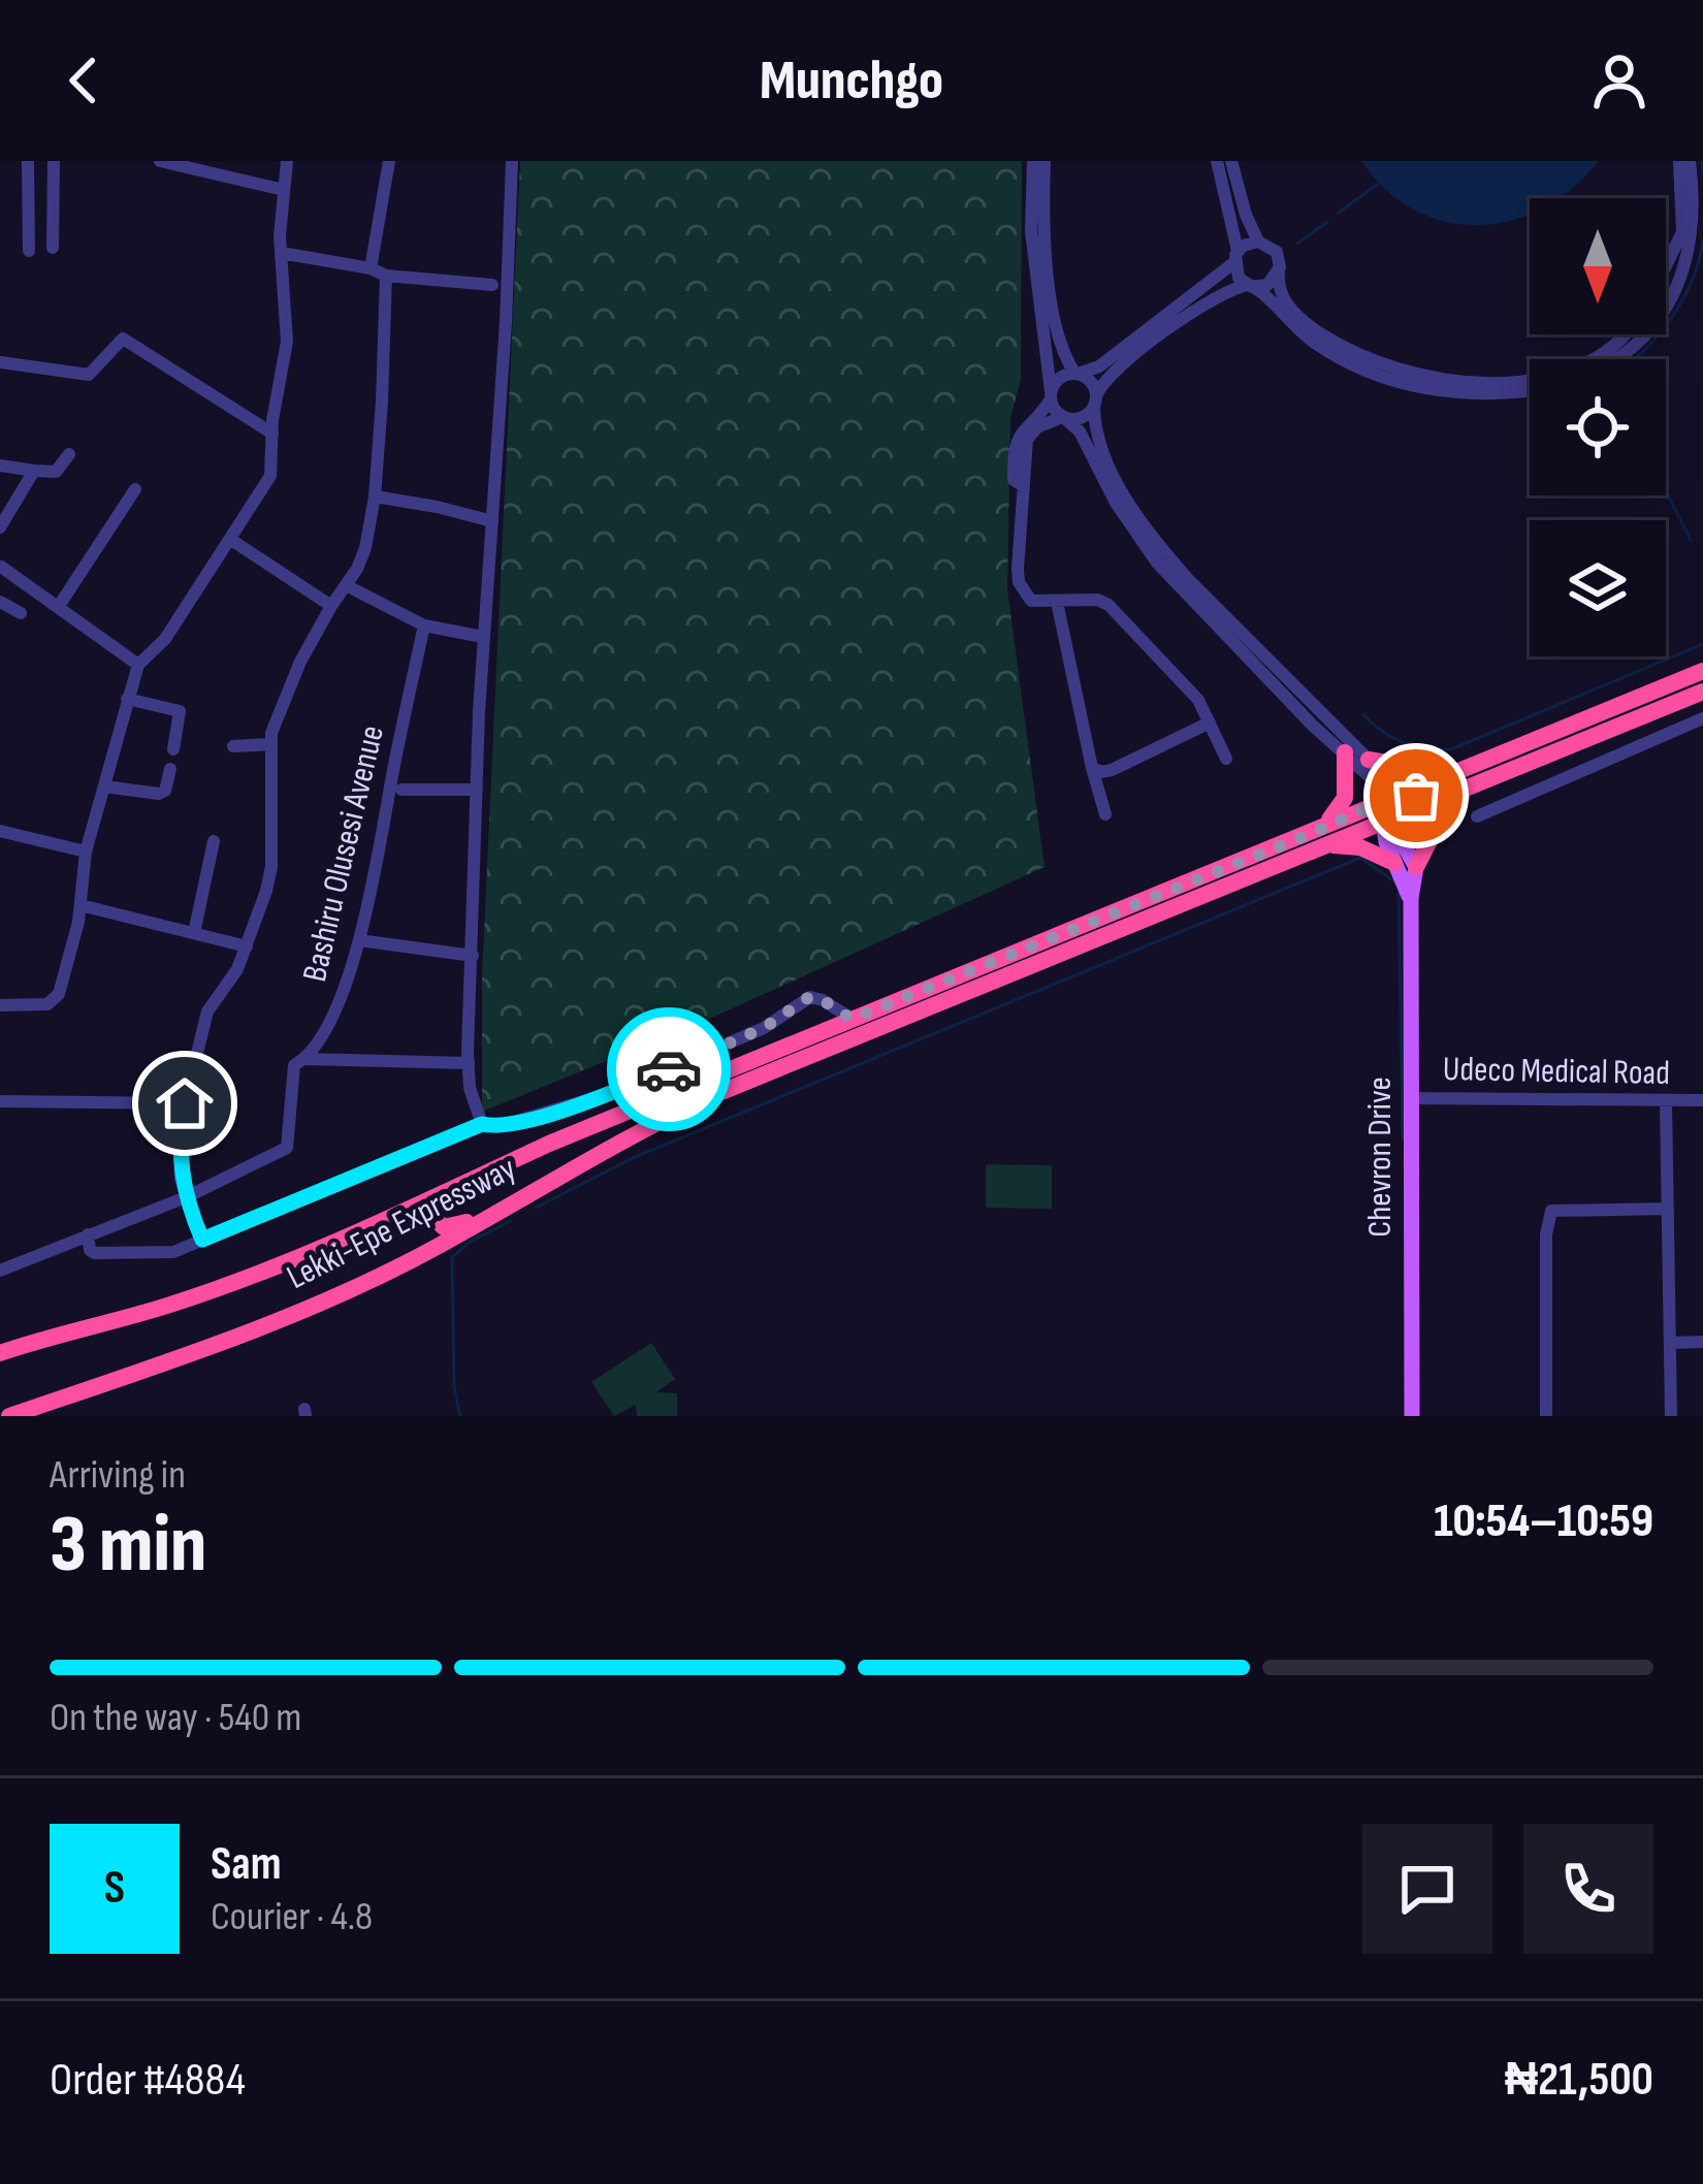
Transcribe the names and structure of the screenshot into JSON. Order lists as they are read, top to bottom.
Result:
{
  "streets": {
    "highway": ["Lekki-Epe Expressway"],
    "main road": ["Chevron Drive"],
    "street": ["Bashiru Olusesi Avenue", "Udeco Medical Road"]
  },
  "crossings": [
    ["Udeco Medical Road", "Chevron Drive"],
    ["Chevron Drive", "Lekki-Epe Expressway"]
  ],
  "north": "bottom",
  "page": {
    "header": "Munchgo",
    "heading": ["3 min", "Arriving in", "10:54–10:59"],
    "panel": [
      "Sam",
      "Courier · 4.8",
      "Order #4884",
      "₦21,500"
    ],
    "bar": "On the way · 540 m",
    "round": "S"
  }
}
